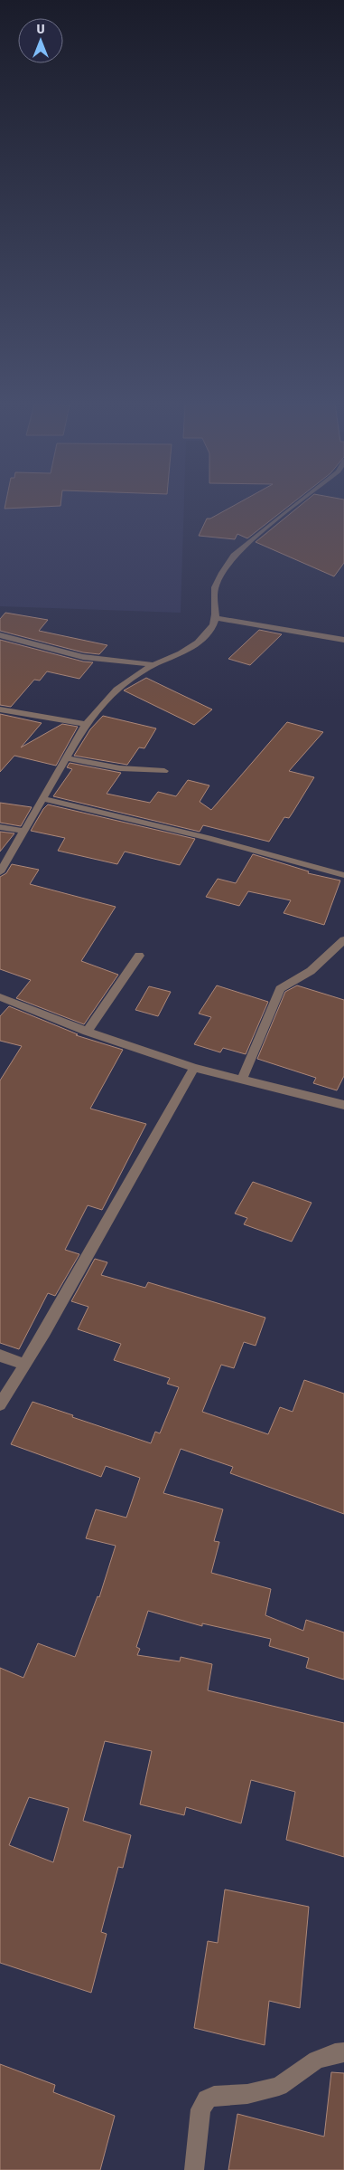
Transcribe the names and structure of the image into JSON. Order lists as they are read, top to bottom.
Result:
{
  "north": "top"
}
